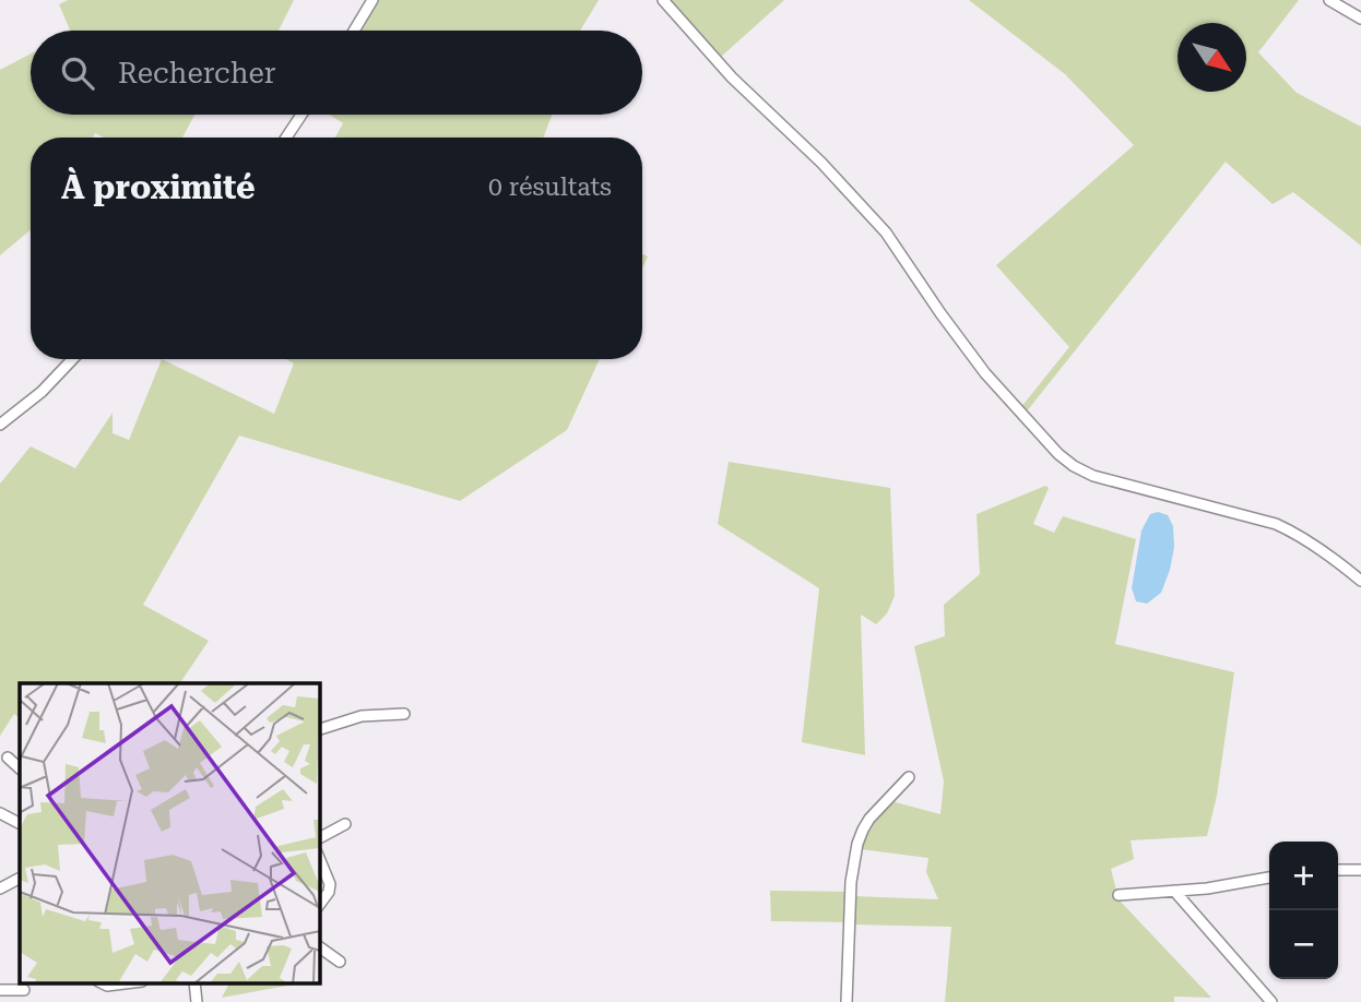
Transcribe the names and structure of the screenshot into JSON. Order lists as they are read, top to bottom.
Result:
{
  "north": "bottom right",
  "page": {
    "search": "Rechercher",
    "heading": ["À proximité", "0 résultats"],
    "map_buttons": ["+", "−"]
  }
}
